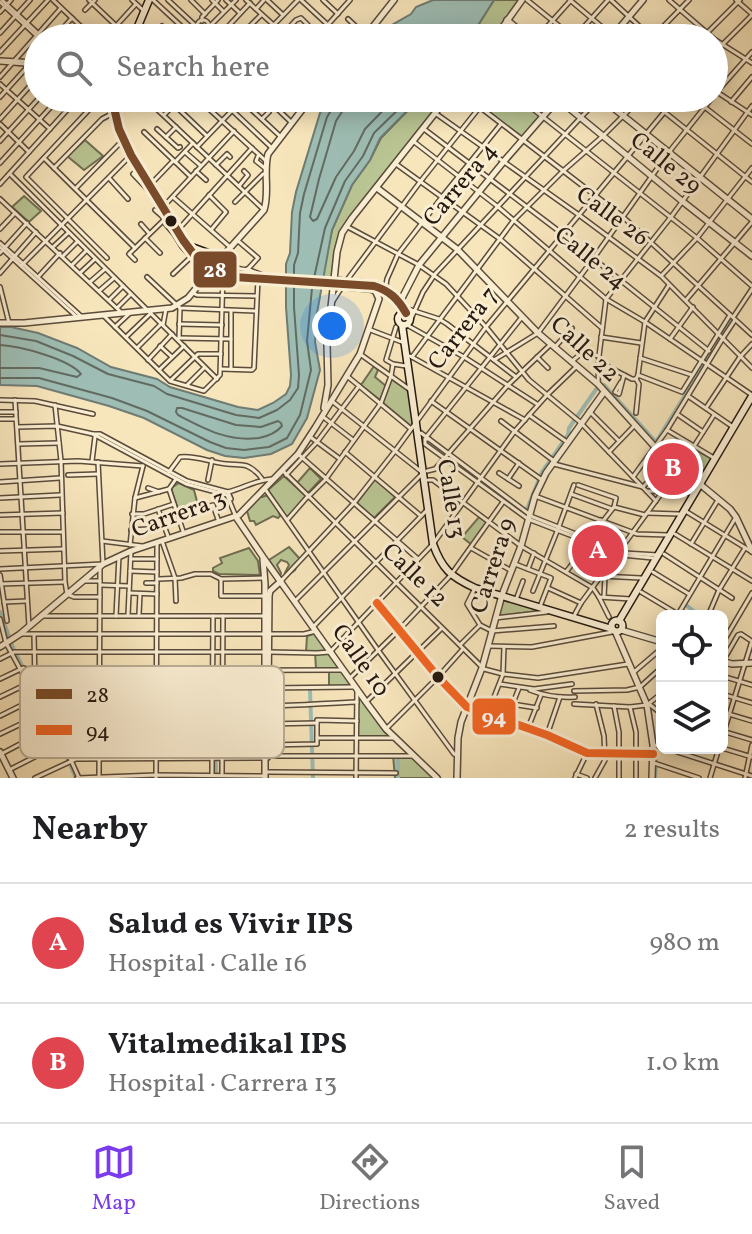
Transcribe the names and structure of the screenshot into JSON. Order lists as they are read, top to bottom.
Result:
{
  "streets": {
    "main road": ["Calle 13"],
    "street": [
      "Calle 29",
      "Carrera 4",
      "Calle 26",
      "Calle 24",
      "Carrera 7",
      "Calle 22",
      "Carrera 3",
      "Carrera 9",
      "Calle 12",
      "Calle 10"
    ]
  },
  "crossings": [
    ["Calle 29", "Carrera 7"],
    ["Carrera 4", "Calle 26"],
    ["Carrera 4", "Calle 24"],
    ["Carrera 4", "Calle 22"],
    ["Carrera 4", "Calle 13"],
    ["Calle 26", "Carrera 7"],
    ["Calle 24", "Carrera 7"],
    ["Carrera 7", "Calle 22"],
    ["Carrera 7", "Calle 13"],
    ["Carrera 7", "Calle 12"],
    ["Carrera 7", "Calle 10"],
    ["Calle 22", "Carrera 9"],
    ["Calle 13", "Carrera 3"],
    ["Calle 13", "Carrera 9"],
    ["Carrera 3", "Calle 12"],
    ["Carrera 3", "Calle 10"],
    ["Carrera 9", "Calle 12"]
  ],
  "lines": ["transit line 28", "transit line 94"],
  "legend": ["28", "94"],
  "page": {
    "search": "Search here",
    "pins": ["B", "A"],
    "heading": ["Nearby", "2 results"],
    "list": [
      {
        "mark": "A",
        "name": "Salud es Vivir IPS",
        "note": "Hospital · Calle 16",
        "value": "980 m"
      },
      {
        "mark": "B",
        "name": "Vitalmedikal IPS",
        "note": "Hospital · Carrera 13",
        "value": "1.0 km"
      }
    ],
    "nav": ["Map", "Directions", "Saved"]
  }
}
